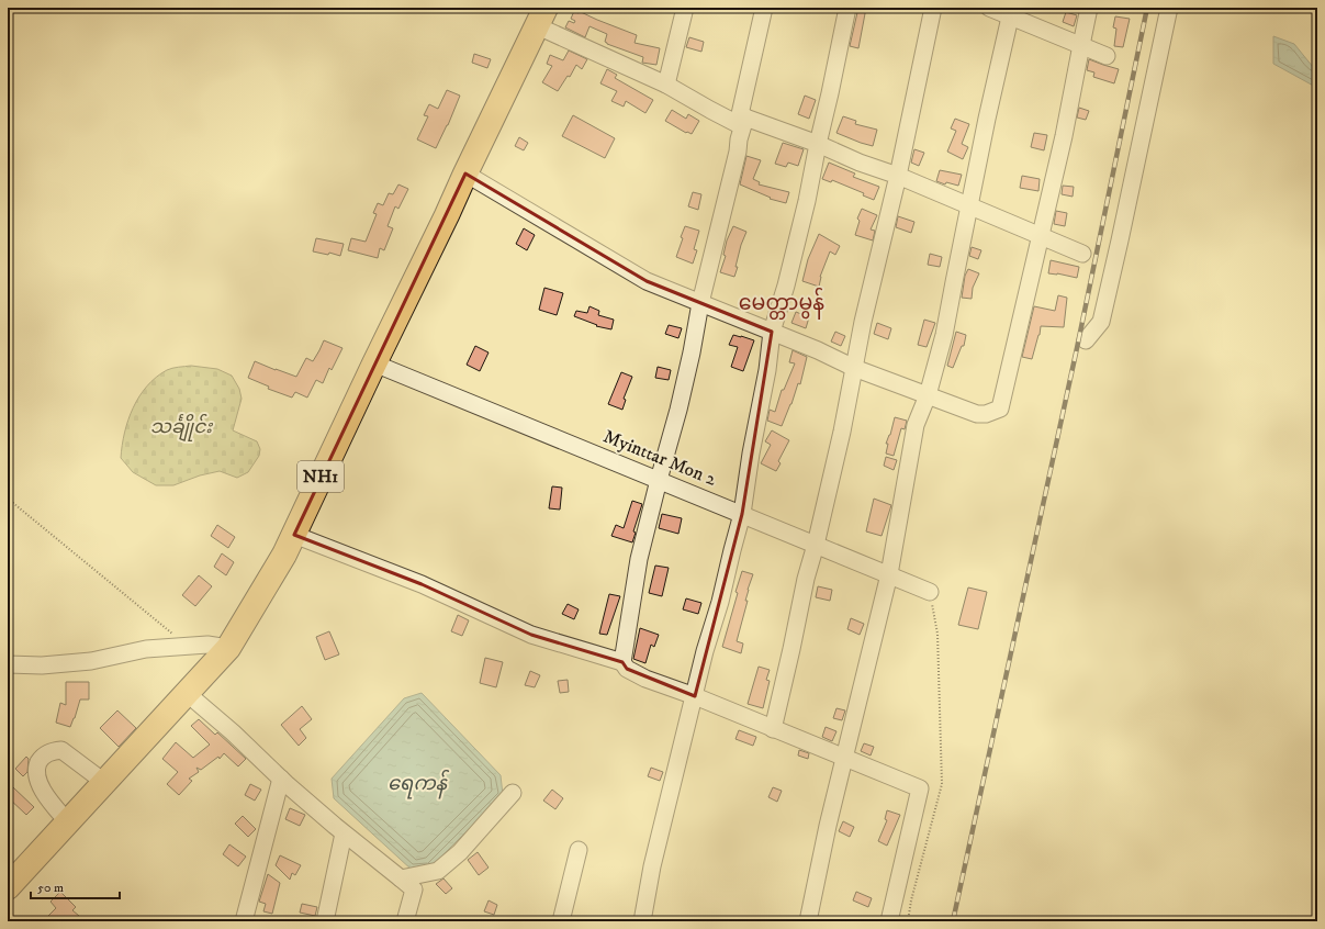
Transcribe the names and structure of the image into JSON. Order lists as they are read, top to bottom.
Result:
{
  "streets": {
    "highway": ["NH1"],
    "street": ["Myinttar Mon 2"]
  },
  "crossings": [
    ["Myinttar Mon 2", "NH1"]
  ],
  "districts": ["မေတ္တာမွန်"],
  "water": ["ရေကန်"],
  "parks": ["သင်္ချိုင်း"],
  "scale_bar": "50 m"
}
